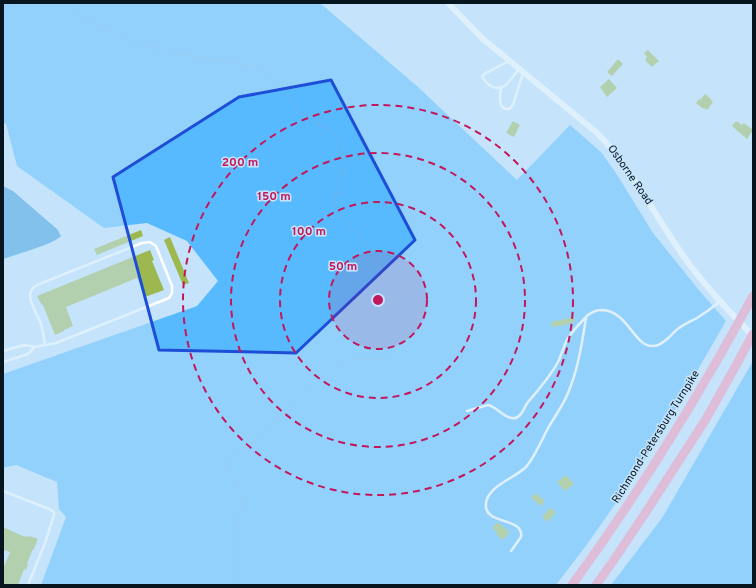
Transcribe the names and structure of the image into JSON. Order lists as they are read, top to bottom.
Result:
{
  "streets": {
    "highway": ["Richmond-Petersburg Turnpike"],
    "street": ["Osborne Road"]
  },
  "rings": [
    "200 m",
    "150 m",
    "100 m",
    "50 m"
  ]
}
